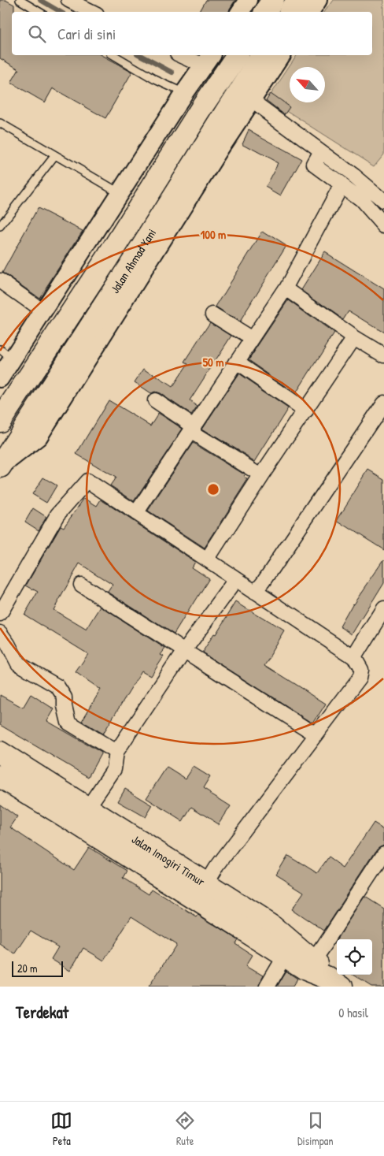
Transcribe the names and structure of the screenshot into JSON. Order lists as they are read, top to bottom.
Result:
{
  "streets": {
    "main road": ["Jalan Ahmad Yani", "Jalan Imogiri Timur"]
  },
  "scale_bar": "20 m",
  "north": "top left",
  "page": {
    "search": "Cari di sini",
    "scale": "20 m",
    "heading": ["Terdekat", "0 hasil"],
    "nav": ["Peta", "Rute", "Disimpan"]
  },
  "rings": ["100 m", "50 m"]
}
